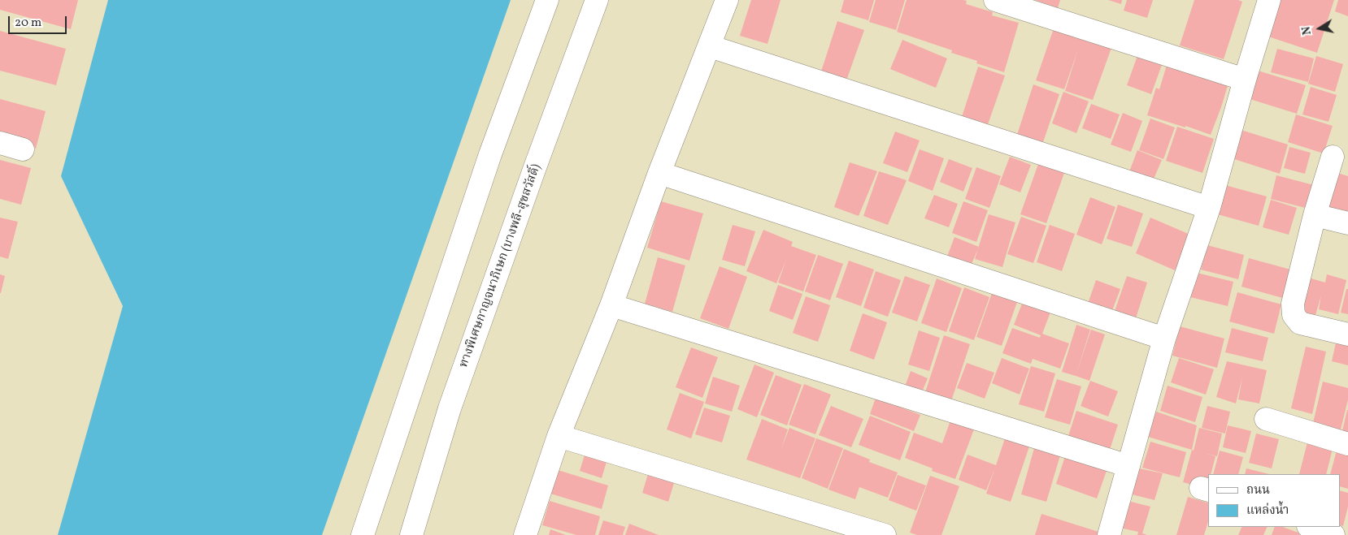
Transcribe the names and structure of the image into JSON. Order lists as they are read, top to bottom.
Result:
{
  "streets": {
    "main road": ["ทางพิเศษกาญจนาภิเษก (บางพลี-สุขสวัสดิ์)"]
  },
  "legend": ["ถนน", "แหล่งน้ำ"],
  "scale_bar": "20 m",
  "north": "left"
}
